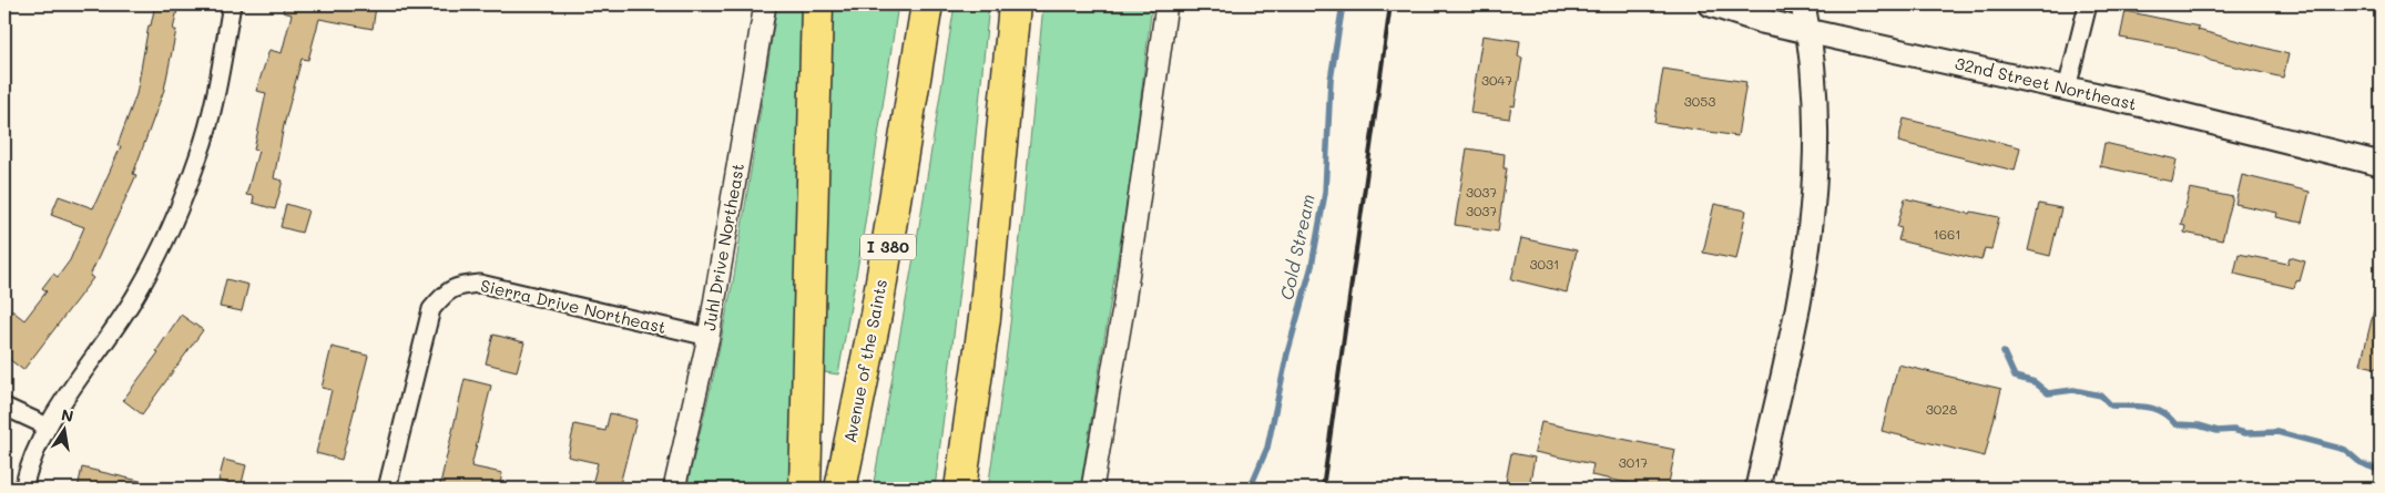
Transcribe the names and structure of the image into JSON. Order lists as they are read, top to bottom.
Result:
{
  "streets": {
    "highway": ["I 380", "Avenue of the Saints"],
    "main road": ["32nd Street Northeast"],
    "street": ["Juhl Drive Northeast", "Sierra Drive Northeast"]
  },
  "crossings": [
    ["Juhl Drive Northeast", "Sierra Drive Northeast"]
  ],
  "water": ["Cold Stream"],
  "house_numbers": [
    "3047",
    "3053",
    "3037",
    "3037",
    "1661",
    "3031",
    "3028",
    "3017"
  ],
  "north": "top"
}
